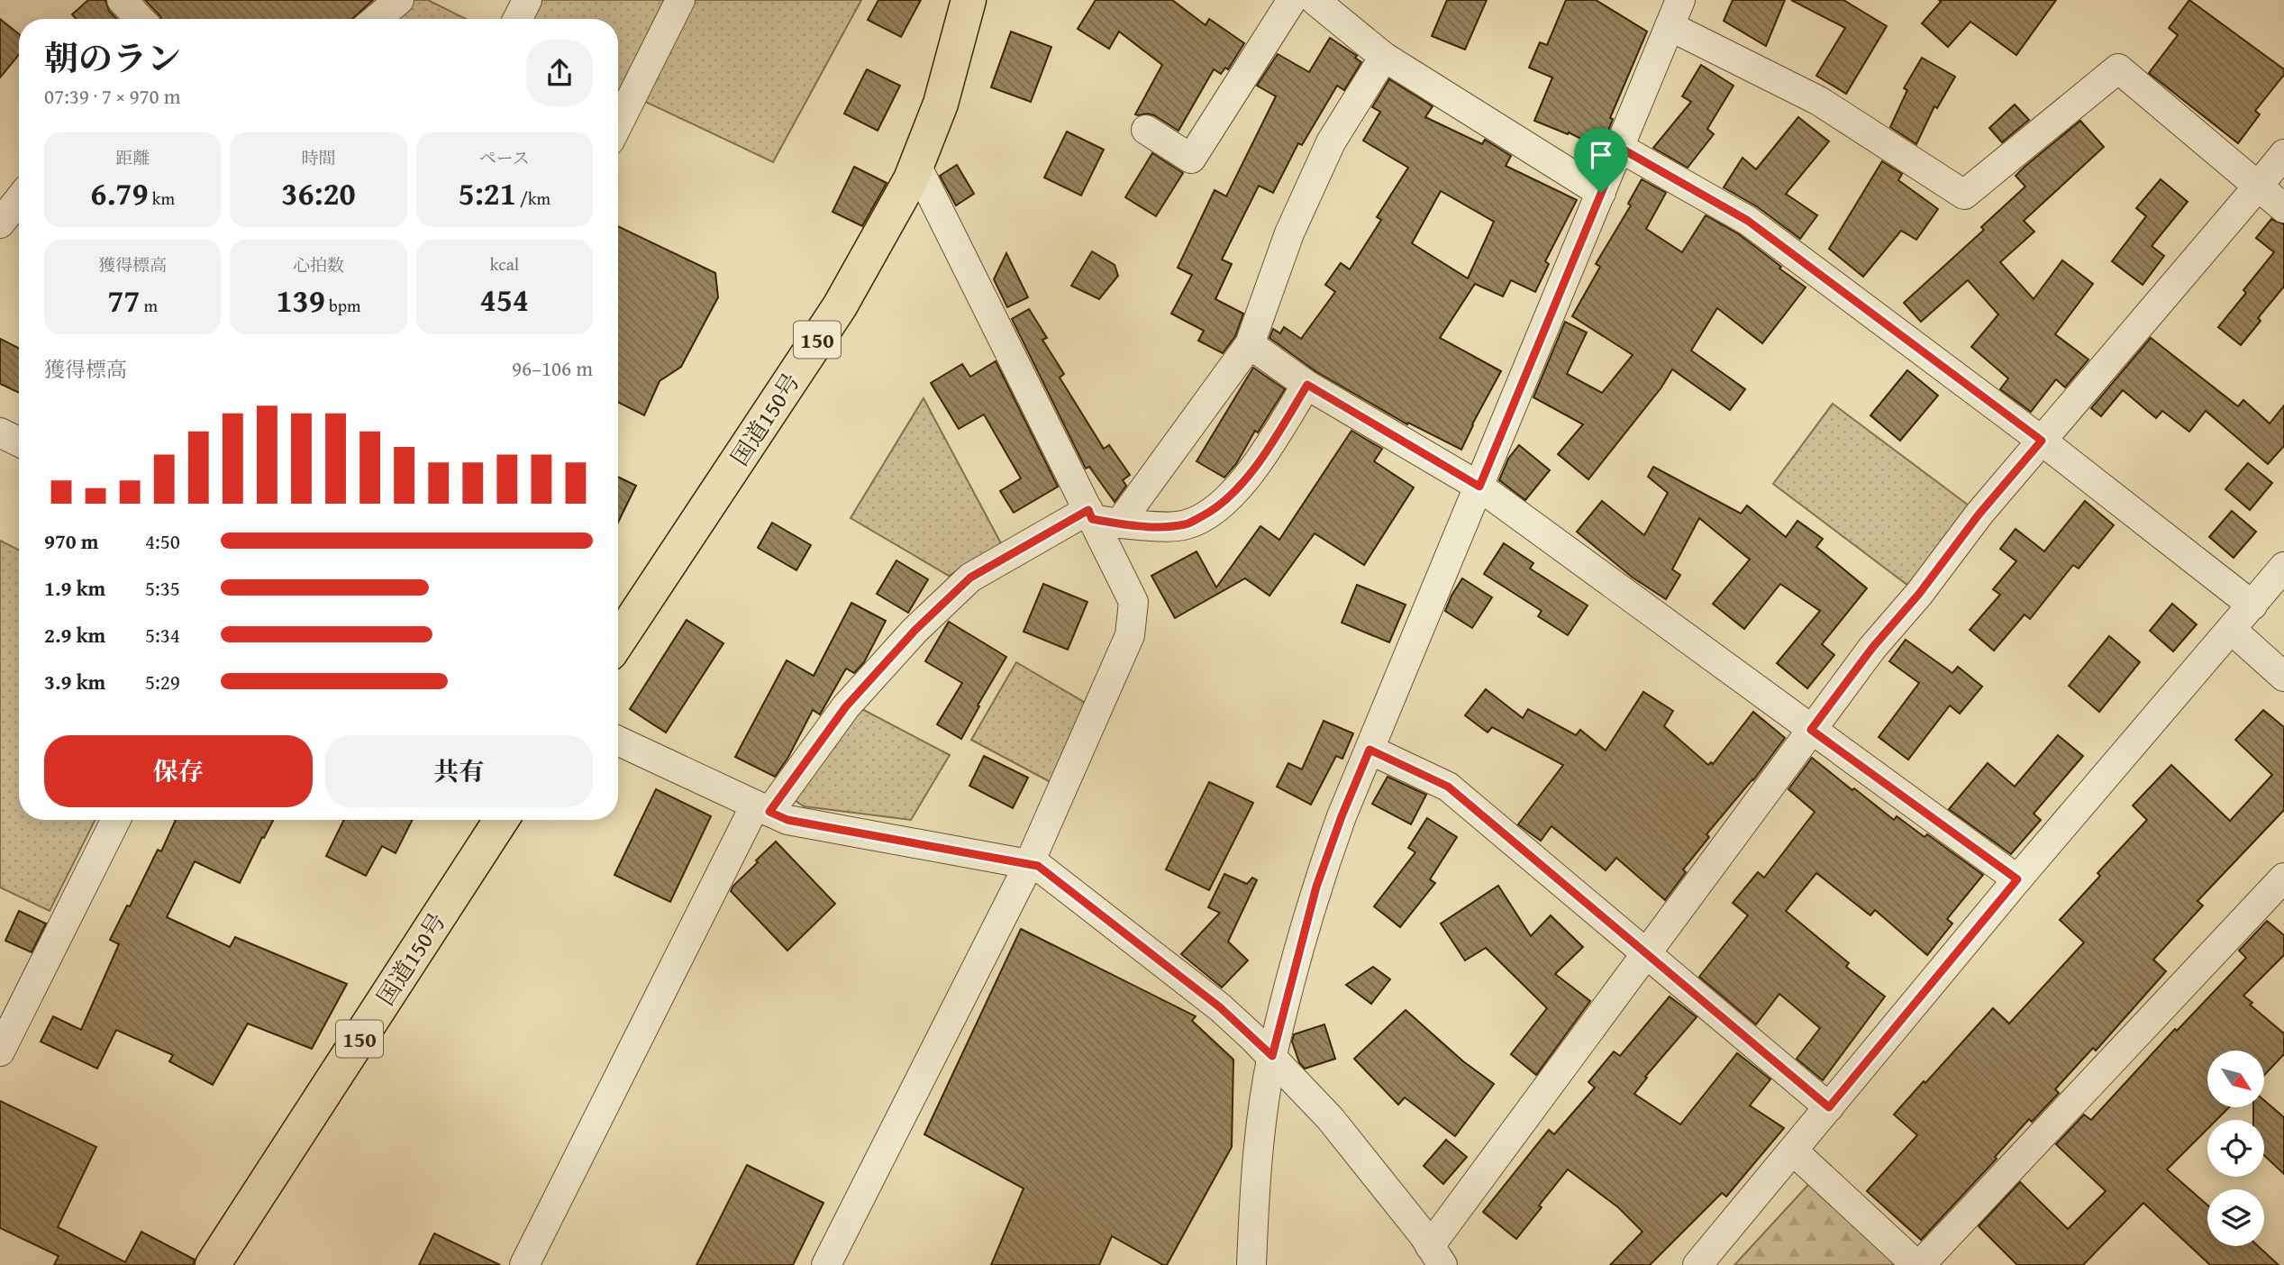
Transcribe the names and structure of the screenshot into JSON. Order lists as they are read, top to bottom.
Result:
{
  "streets": {
    "highway": ["150", "国道150号"]
  },
  "north": "bottom right",
  "page": {
    "heading": ["朝のラン", "07:39 · 7 × 970 m"],
    "stats": [
      ["距離", "6.79 km"],
      ["時間", "36:20"],
      ["ペース", "5:21 /km"],
      ["獲得標高", "77 m"],
      ["心拍数", "139 bpm"],
      ["kcal", "454"]
    ],
    "chart": ["獲得標高", "96–106 m"],
    "list": [
      {
        "name": "970 m",
        "note": "4:50"
      },
      {
        "name": "1.9 km",
        "note": "5:35"
      },
      {
        "name": "2.9 km",
        "note": "5:34"
      },
      {
        "name": "3.9 km",
        "note": "5:29"
      }
    ],
    "buttons": ["保存", "共有"]
  }
}
